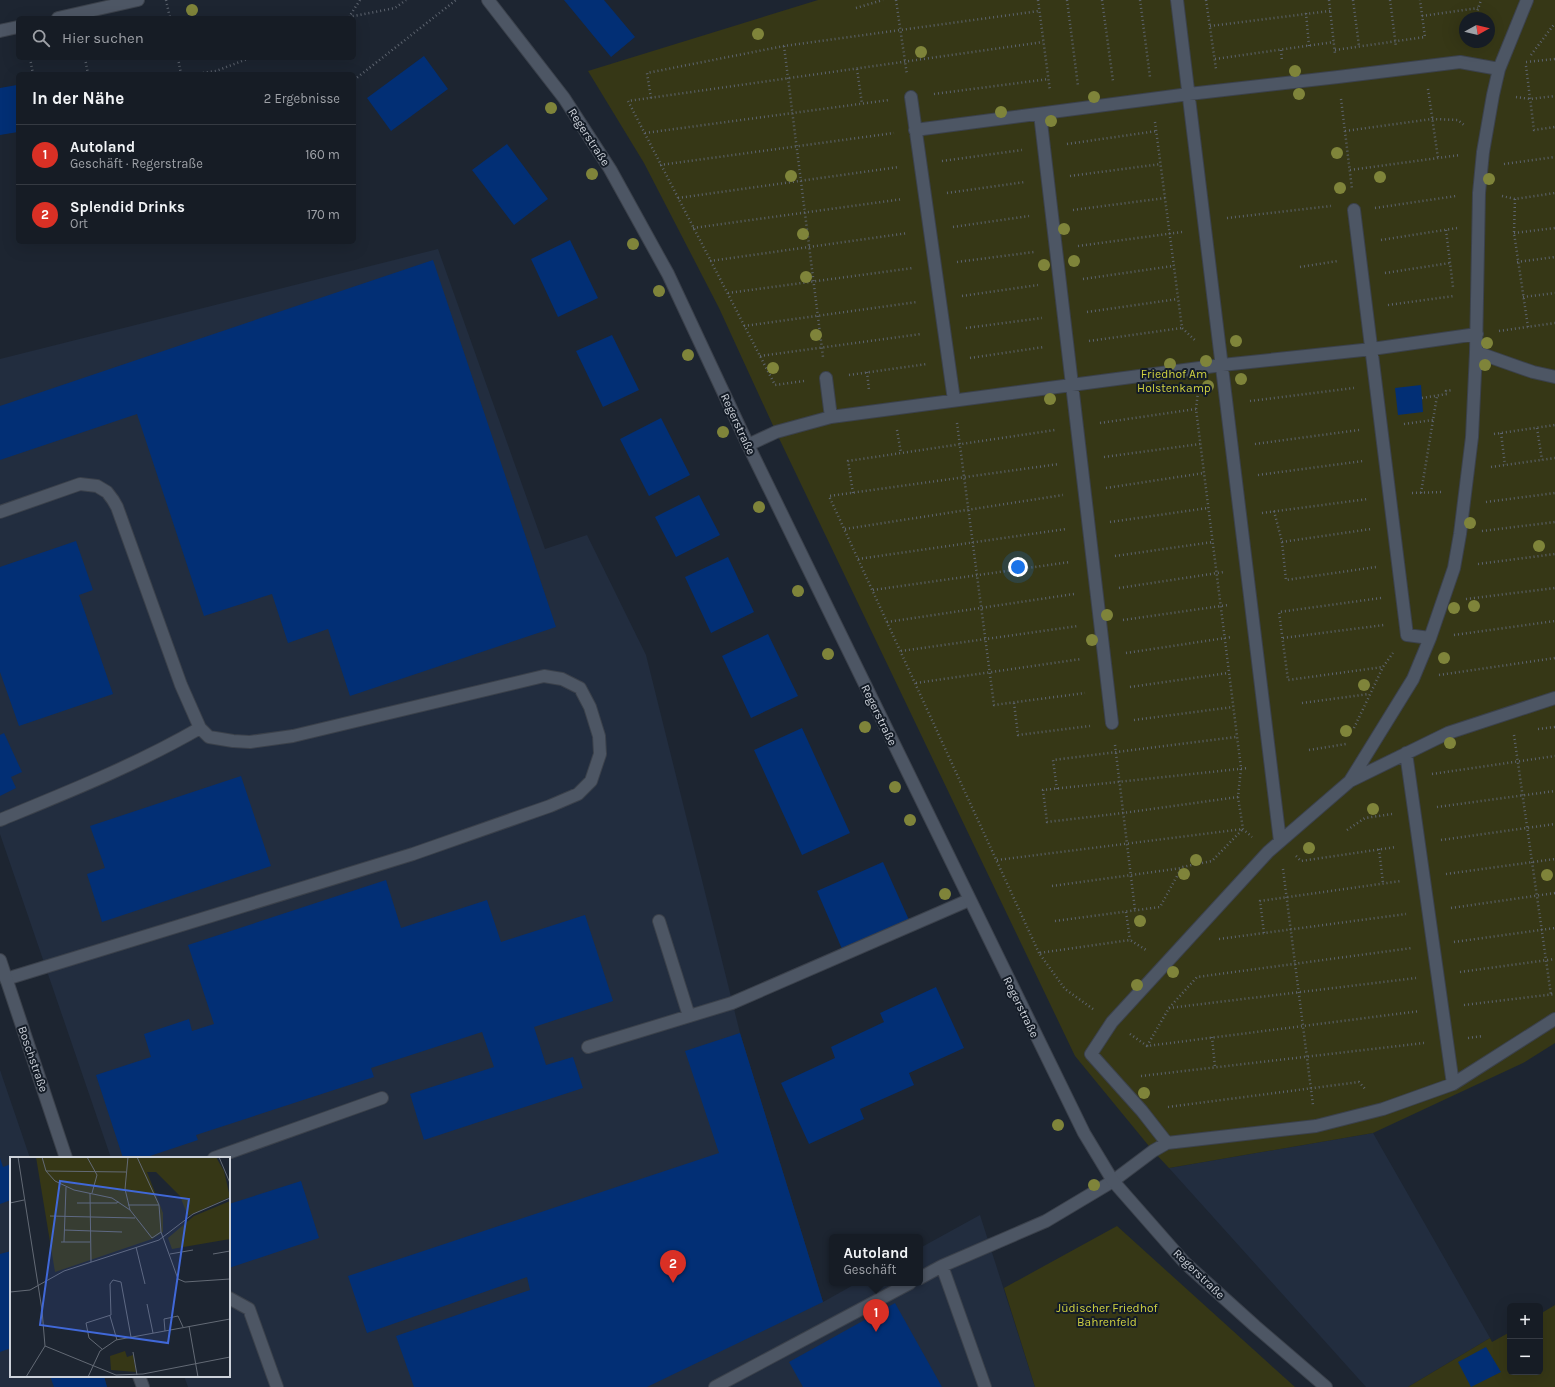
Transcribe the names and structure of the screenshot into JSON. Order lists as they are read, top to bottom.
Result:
{
  "streets": {
    "street": ["Regerstraße", "Boschstraße"]
  },
  "parks": ["Friedhof Am Holstenkamp", "Jüdischer Friedhof Bahrenfeld"],
  "north": "right",
  "page": {
    "search": "Hier suchen",
    "heading": ["In der Nähe", "2 Ergebnisse"],
    "list": [
      {
        "mark": "1",
        "name": "Autoland",
        "note": "Geschäft · Regerstraße",
        "value": "160 m"
      },
      {
        "mark": "2",
        "name": "Splendid Drinks",
        "note": "Ort",
        "value": "170 m"
      }
    ],
    "popup": ["Autoland", "Geschäft"],
    "pins": ["2", "1"],
    "map_buttons": ["+", "−"]
  }
}
